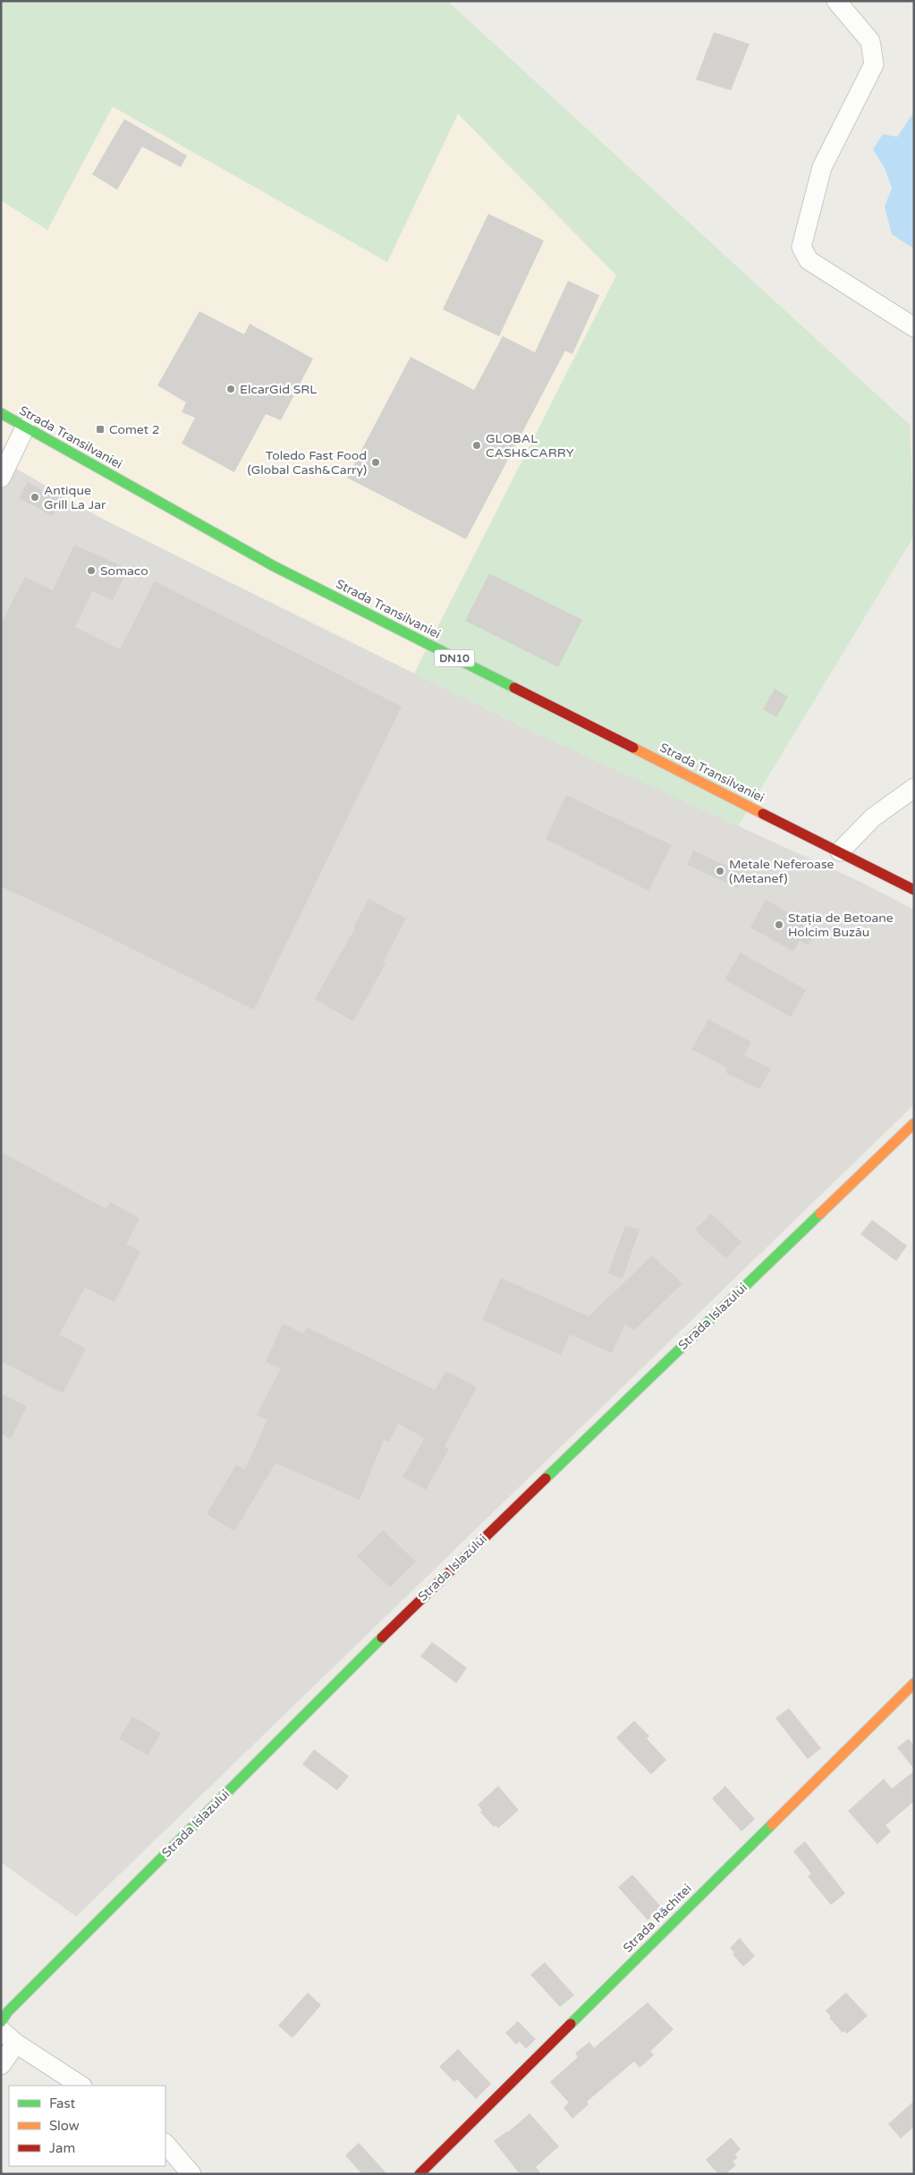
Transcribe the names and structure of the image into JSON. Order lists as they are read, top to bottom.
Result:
{
  "streets": {
    "street": [
      "Strada Transilvaniei",
      "DN10",
      "Strada Islazului",
      "Strada Răchitei"
    ]
  },
  "places": {
    "other": [
      "ElcarGid SRL",
      "GLOBAL CASH&CARRY",
      "Toledo Fast Food (Global Cash&Carry)",
      "Antique Grill La Jar",
      "Somaco",
      "Metale Neferoase (Metanef)",
      "Stația de Betoane Holcim Buzău"
    ],
    "transit": ["Comet 2"]
  },
  "legend": ["Fast", "Slow", "Jam"]
}
